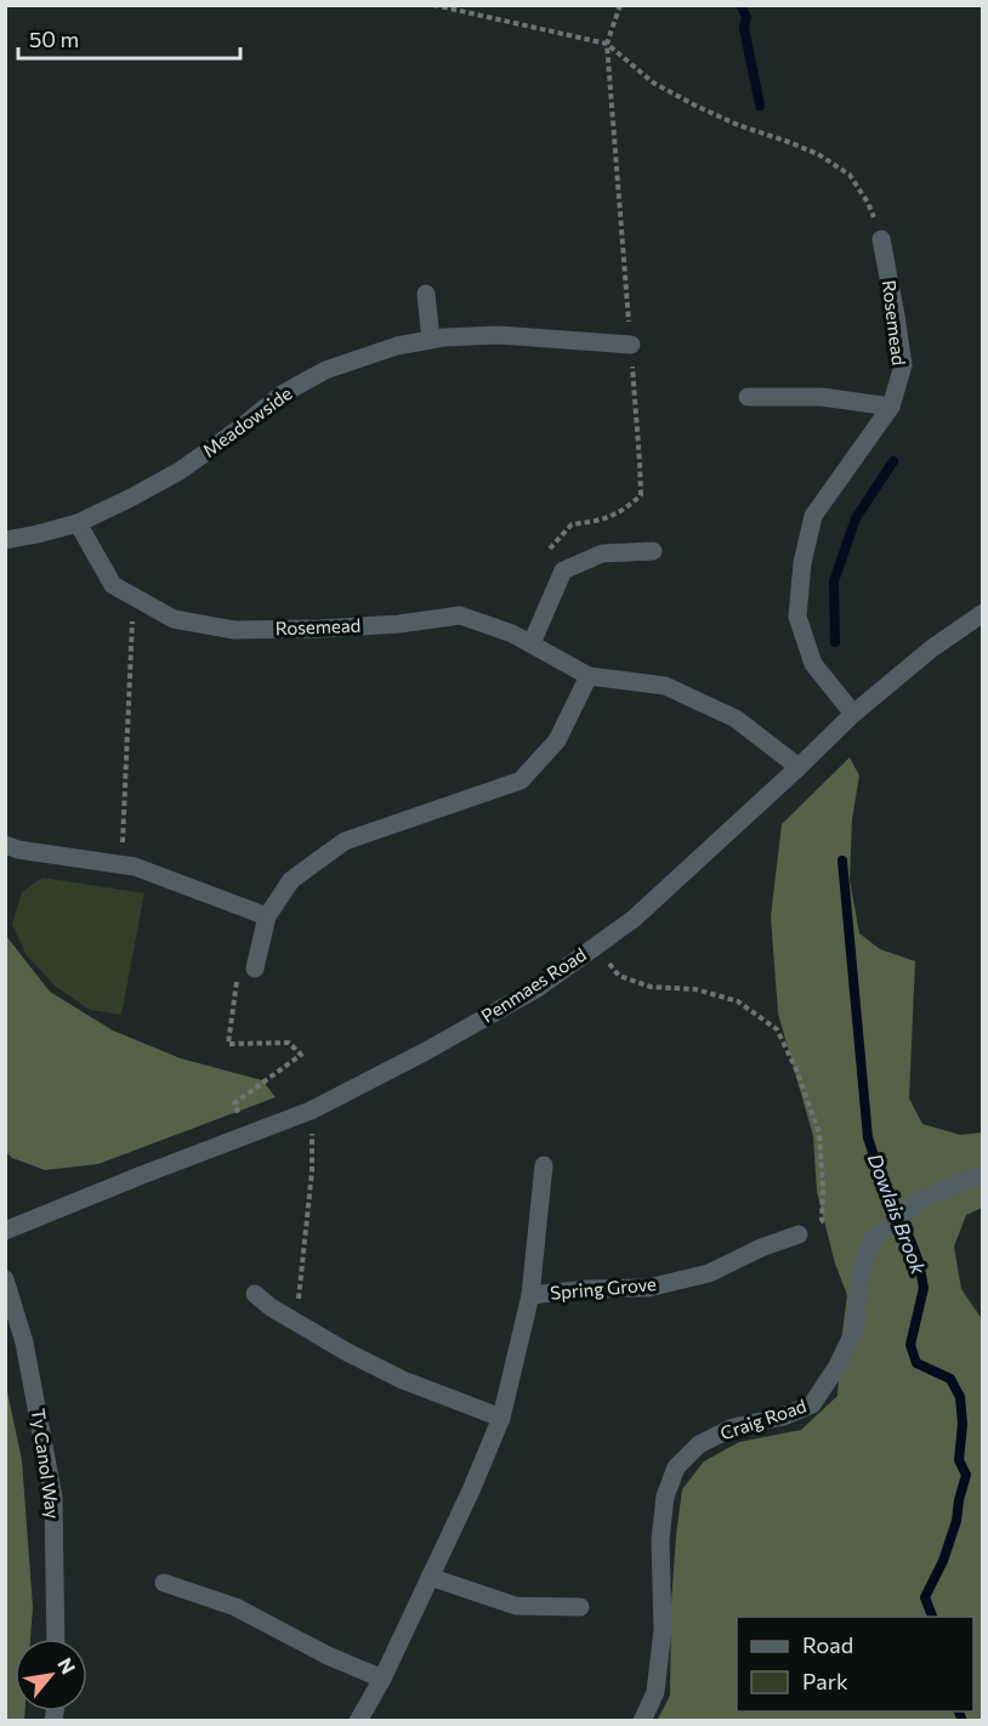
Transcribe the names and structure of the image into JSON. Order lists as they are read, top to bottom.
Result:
{
  "streets": {
    "street": [
      "Rosemead",
      "Meadowside",
      "Penmaes Road",
      "Spring Grove",
      "Craig Road",
      "Ty Canol Way"
    ]
  },
  "crossings": [
    ["Rosemead", "Meadowside"],
    ["Rosemead", "Penmaes Road"]
  ],
  "water": ["Dowlais Brook"],
  "legend": ["Road", "Park"],
  "scale_bar": "50 m",
  "north": "top right"
}
